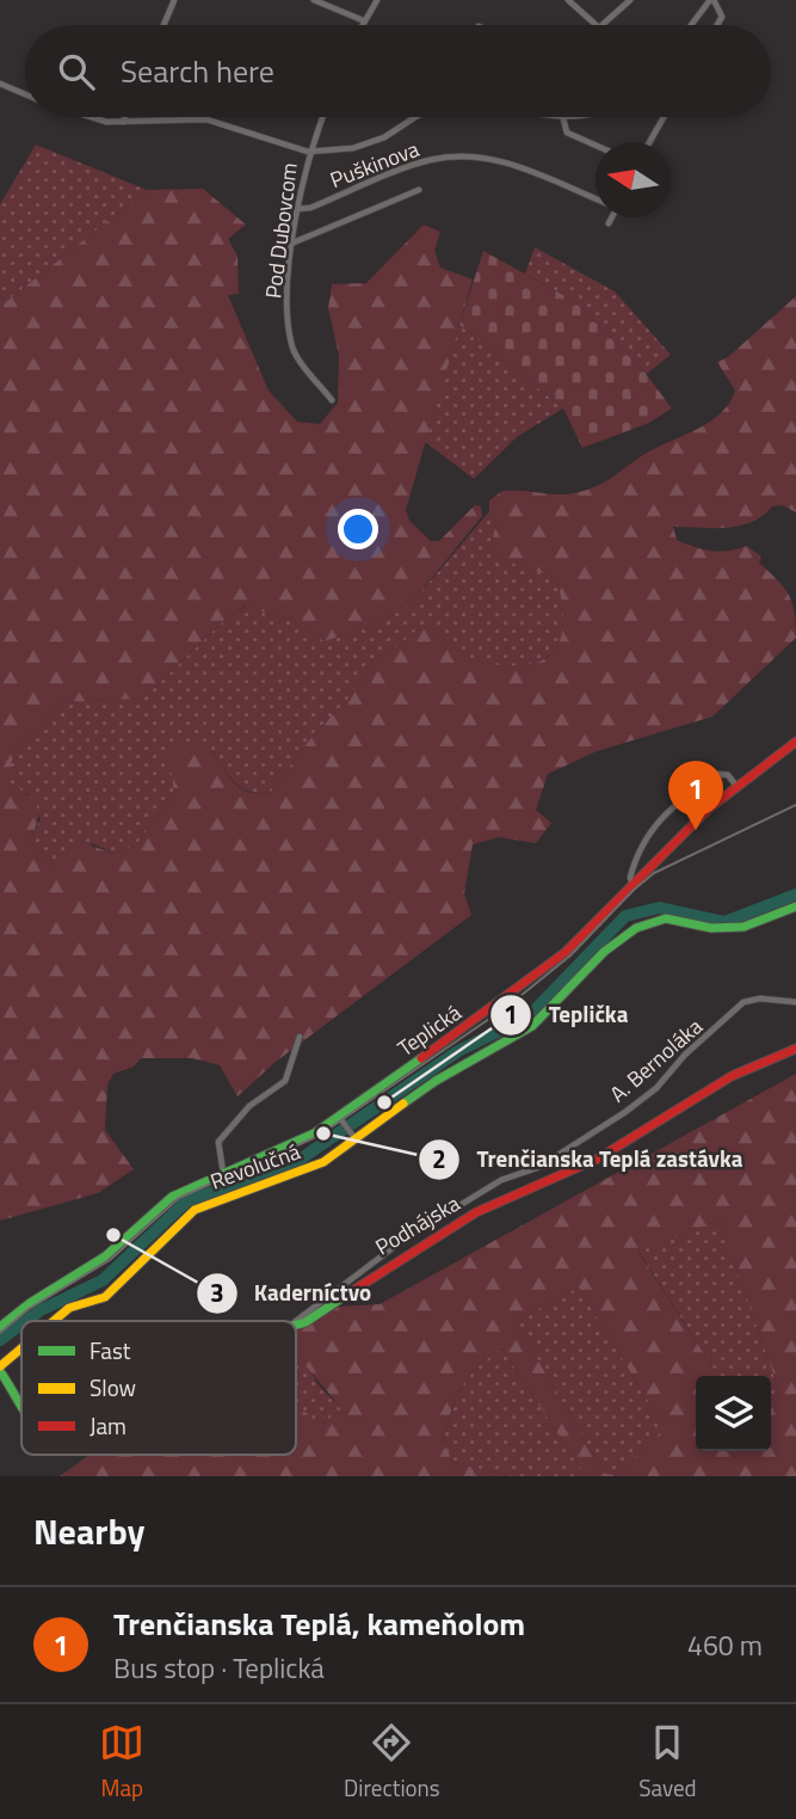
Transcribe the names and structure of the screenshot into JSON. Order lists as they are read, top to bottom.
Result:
{
  "streets": {
    "street": [
      "Puškinova",
      "Pod Dubovcom",
      "Teplická",
      "A. Bernoláka",
      "Revolučná",
      "Podhájska"
    ]
  },
  "crossings": [
    ["Puškinova", "Pod Dubovcom"],
    ["Revolučná", "Podhájska"]
  ],
  "places": ["Teplička", "Trenčianska Teplá zastávka", "Kaderníctvo"],
  "legend": ["Fast", "Slow", "Jam"],
  "north": "left",
  "page": {
    "search": "Search here",
    "pins": "1",
    "heading": "Nearby",
    "list": [
      {
        "mark": "1",
        "name": "Trenčianska Teplá, kameňolom",
        "note": "Bus stop · Teplická",
        "value": "460 m"
      }
    ],
    "nav": ["Map", "Directions", "Saved"]
  }
}
